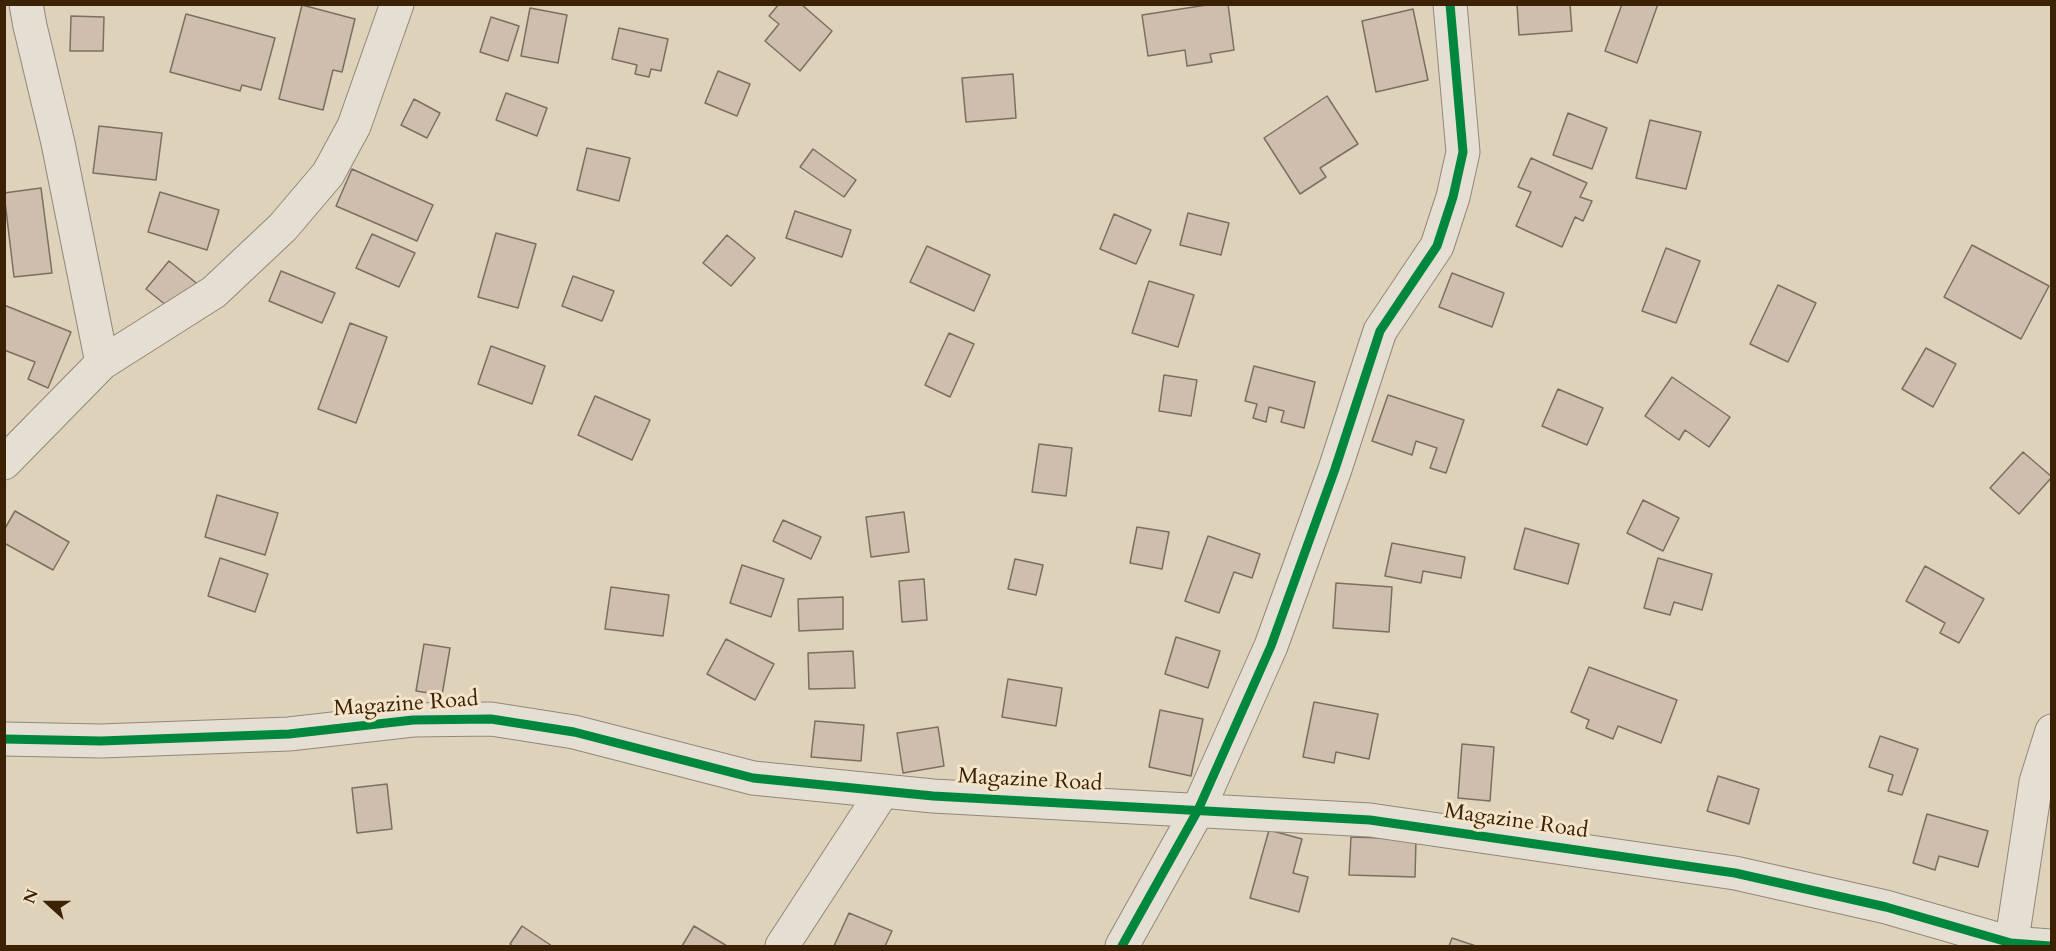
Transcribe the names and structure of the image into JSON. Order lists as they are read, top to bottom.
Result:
{
  "streets": {
    "street": ["Magazine Road"]
  },
  "north": "left"
}
